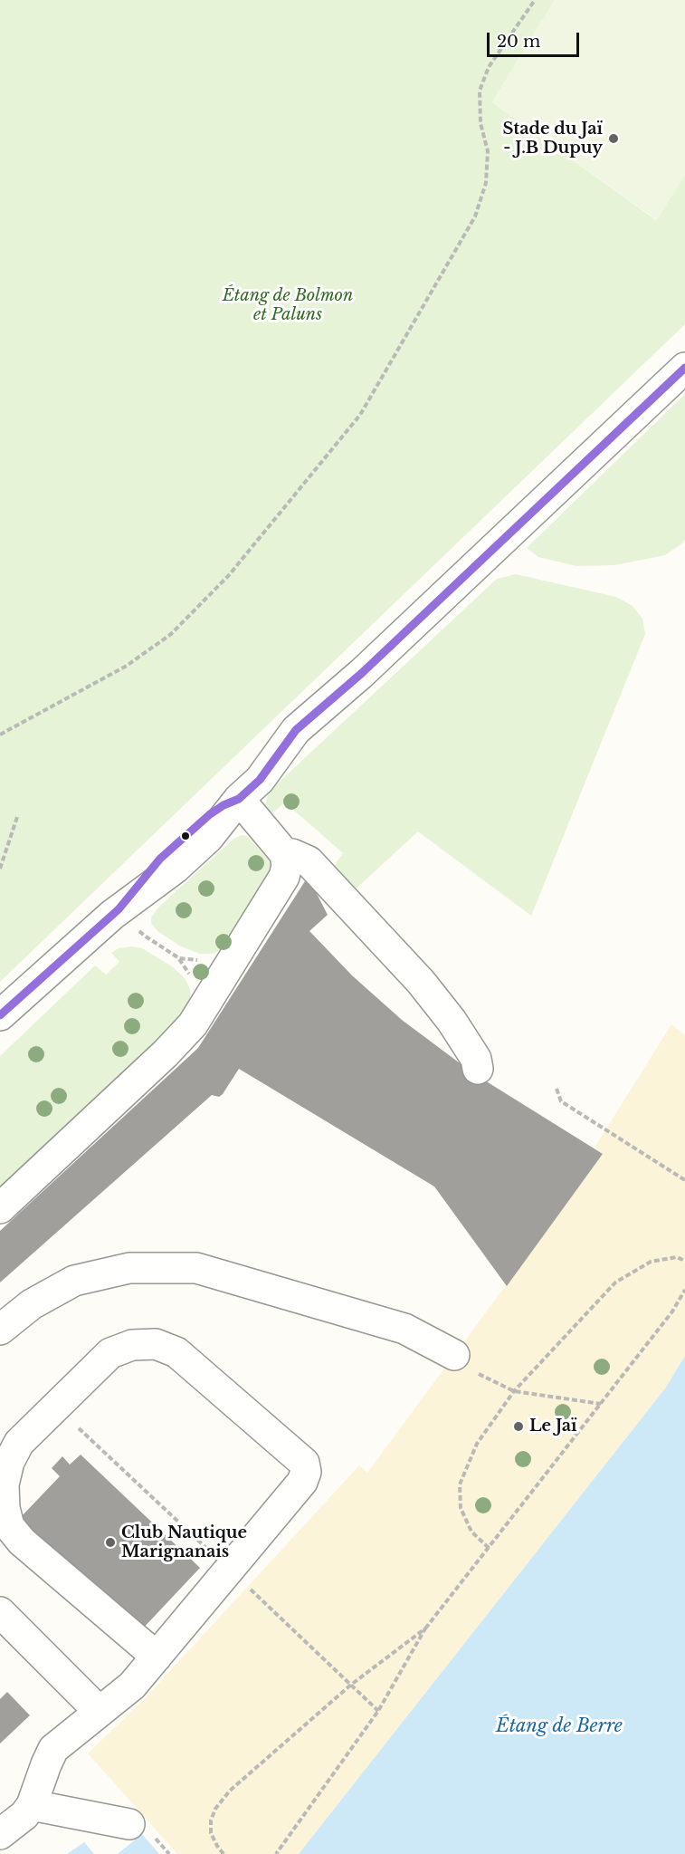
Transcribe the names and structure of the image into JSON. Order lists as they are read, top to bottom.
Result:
{
  "water": ["Étang de Berre"],
  "parks": ["Étang de Bolmon et Paluns"],
  "places": ["Stade du Jaï - J.B Dupuy", "Le Jaï", "Club Nautique Marignanais"],
  "scale_bar": "20 m"
}
